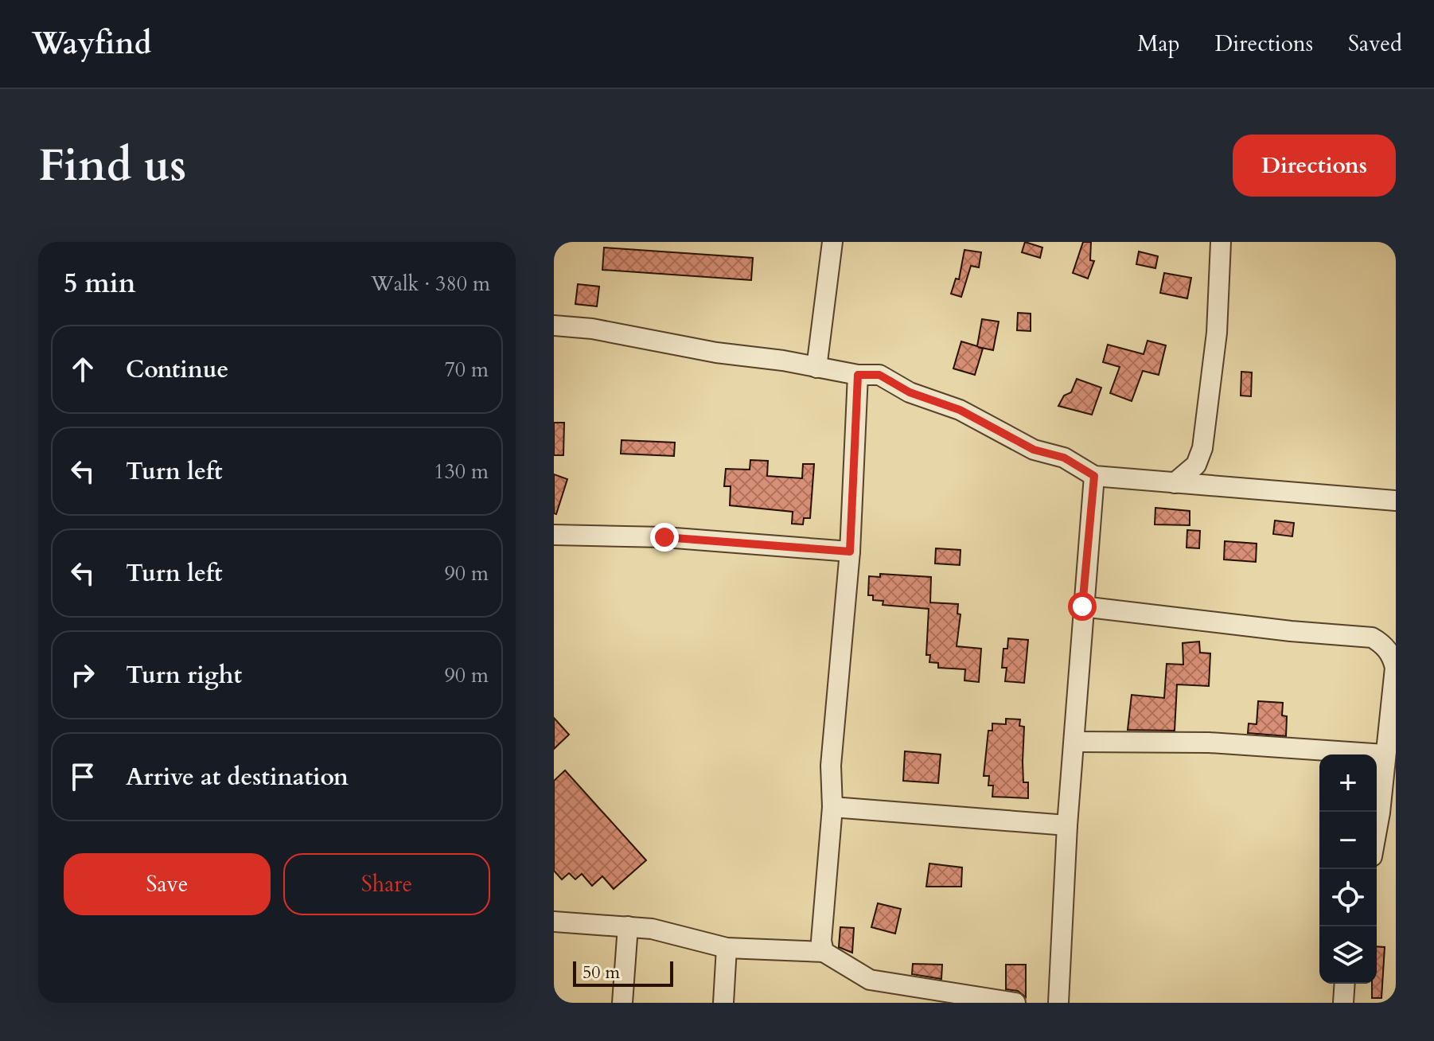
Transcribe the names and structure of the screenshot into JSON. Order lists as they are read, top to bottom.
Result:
{
  "scale_bar": "50 m",
  "page": {
    "header": "Wayfind",
    "nav": ["Map", "Directions", "Saved"],
    "buttons": [
      "Directions",
      ["Save", "Share"]
    ],
    "title": "Find us",
    "heading": ["5 min", "Walk · 380 m"],
    "list": [
      ["Continue", "70 m"],
      ["Turn left", "130 m"],
      ["Turn left", "90 m"],
      ["Turn right", "90 m"],
      "Arrive at destination"
    ],
    "map_buttons": ["+", "−"],
    "scale": "50 m"
  }
}
